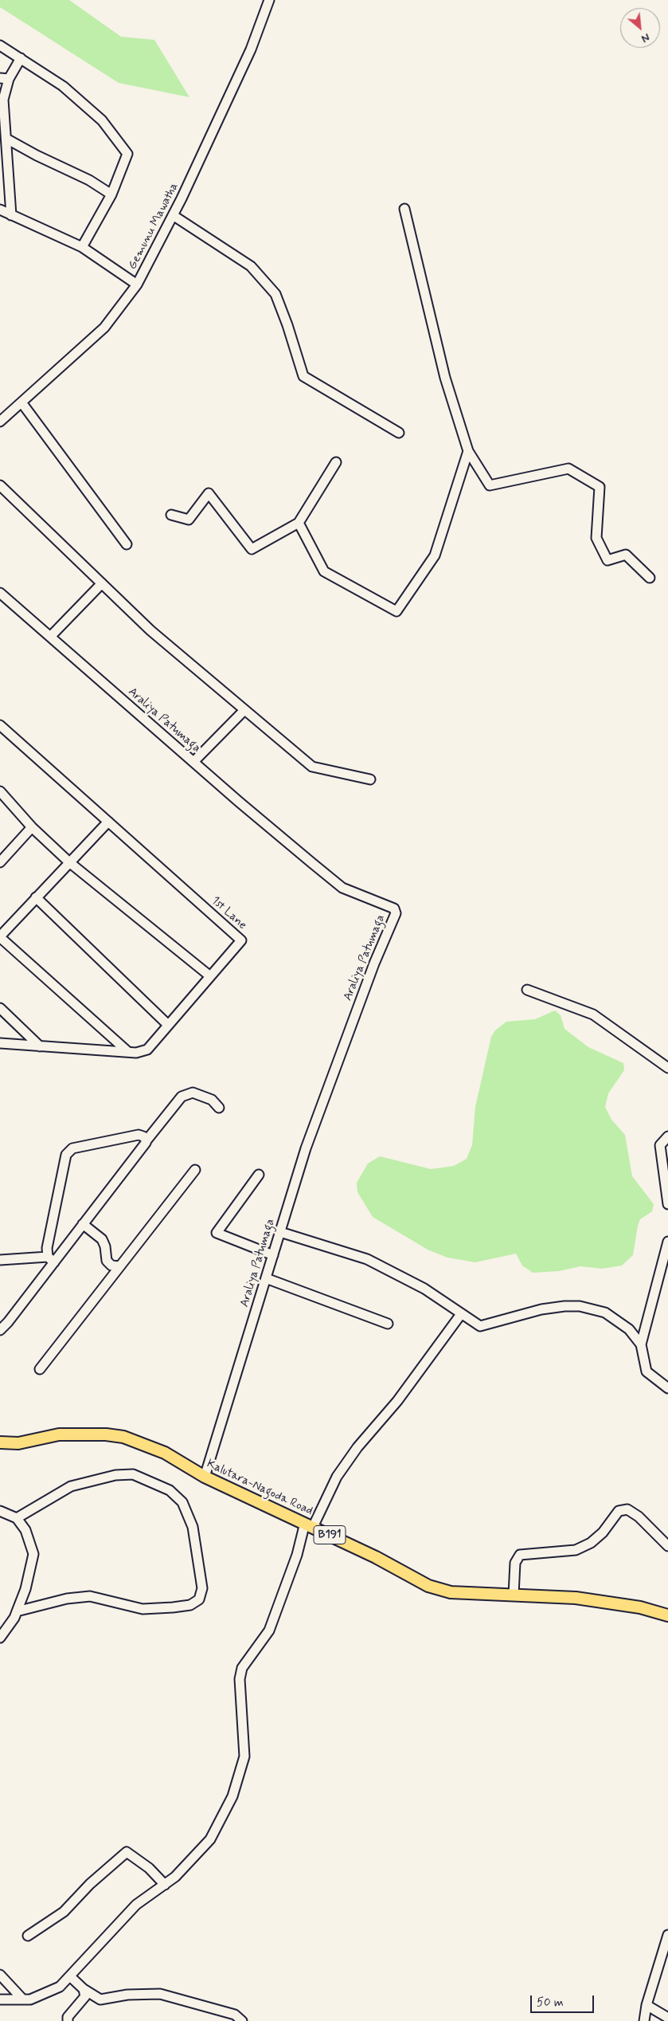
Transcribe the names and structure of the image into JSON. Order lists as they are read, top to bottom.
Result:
{
  "streets": {
    "main road": ["Kalutara-Nagoda Road", "B191"],
    "street": ["Gemunu Mawatha", "Araliya Patumaga", "1st Lane"]
  },
  "crossings": [
    ["Araliya Patumaga", "Kalutara-Nagoda Road"]
  ],
  "scale_bar": "50 m",
  "north": "bottom right"
}
